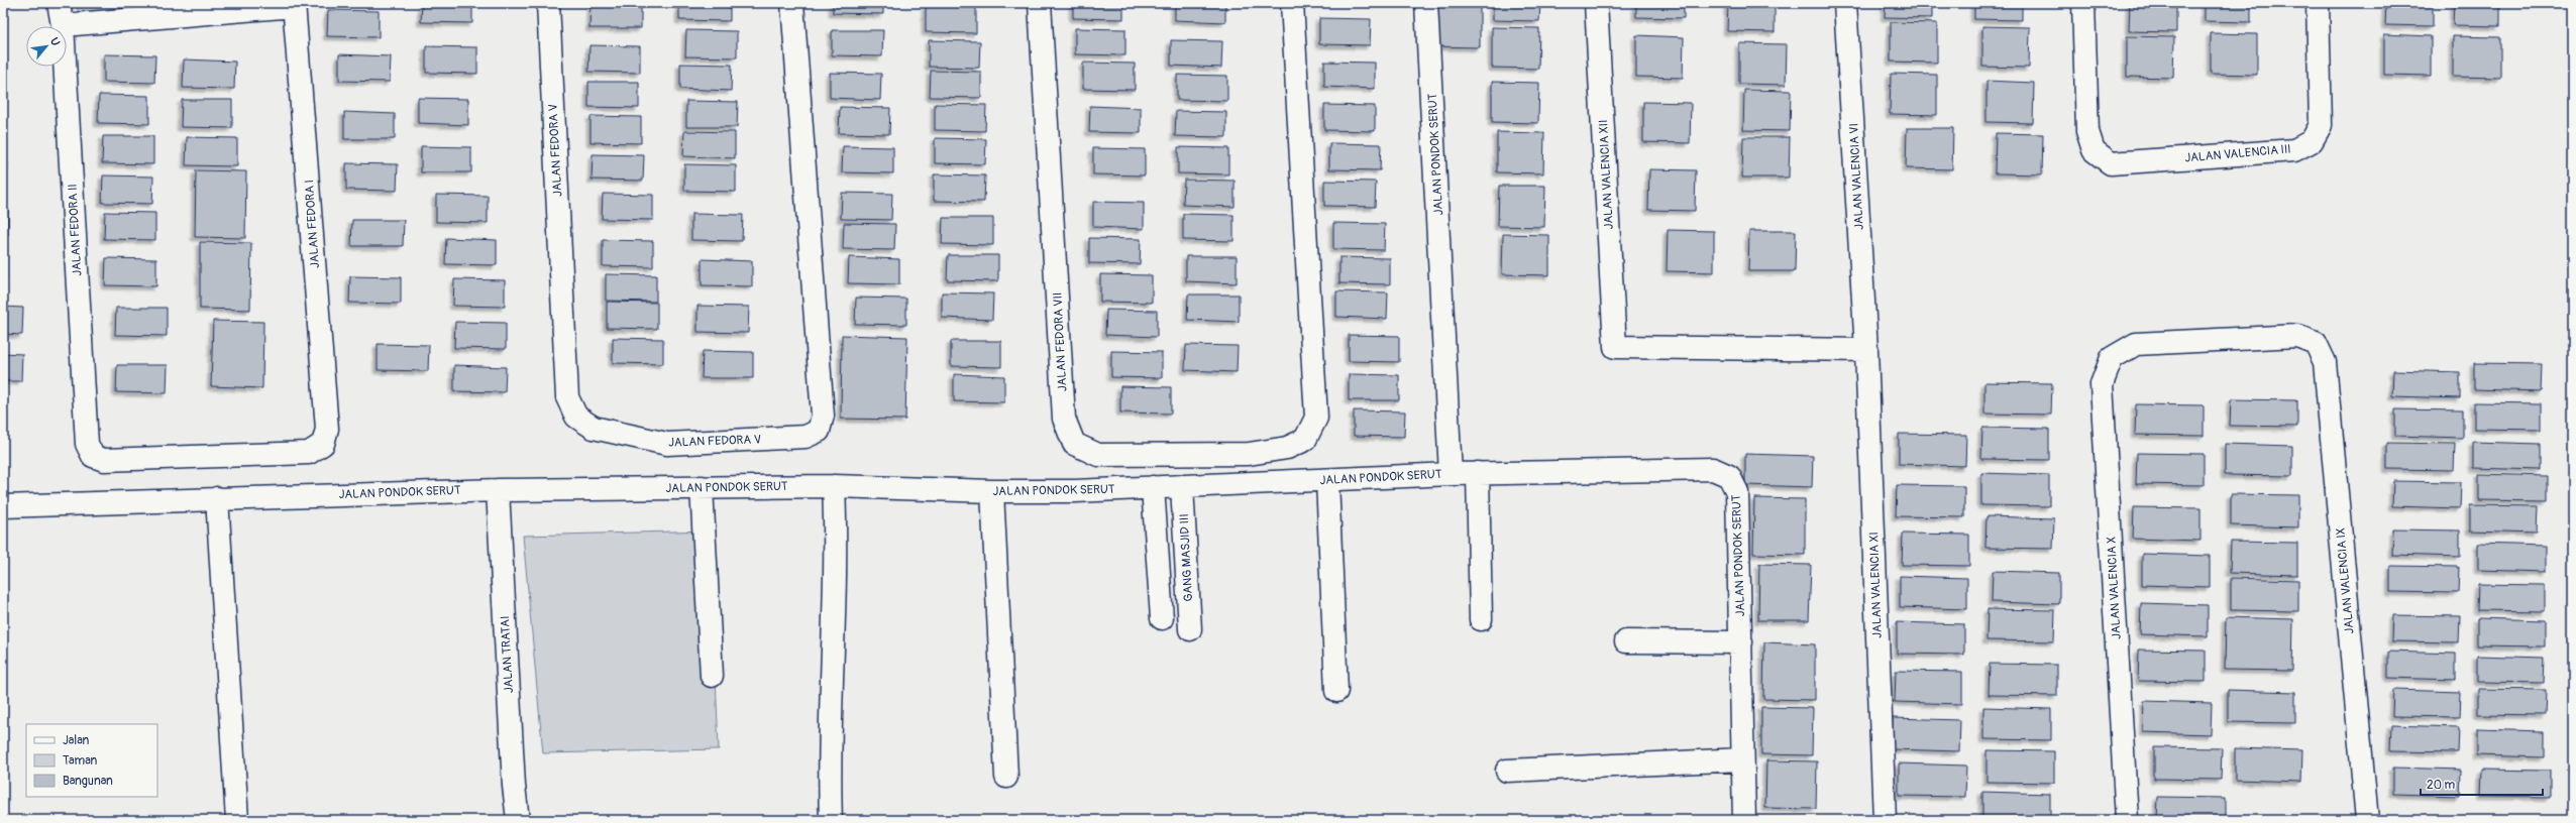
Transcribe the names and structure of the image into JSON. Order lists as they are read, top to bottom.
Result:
{
  "streets": {
    "street": [
      "JALAN FEDORA V",
      "JALAN VALENCIA III",
      "JALAN PONDOK SERUT",
      "JALAN VALENCIA XII",
      "JALAN VALENCIA VI",
      "JALAN FEDORA I",
      "JALAN FEDORA II",
      "JALAN FEDORA VII",
      "GANG MASJID III",
      "JALAN VALENCIA IX",
      "JALAN VALENCIA XI",
      "JALAN VALENCIA X",
      "JALAN TRATAI"
    ]
  },
  "crossings": [
    ["JALAN PONDOK SERUT", "GANG MASJID III"],
    ["JALAN PONDOK SERUT", "JALAN TRATAI"],
    ["JALAN VALENCIA XII", "JALAN VALENCIA VI"],
    ["JALAN VALENCIA XII", "JALAN VALENCIA XI"],
    ["JALAN VALENCIA VI", "JALAN VALENCIA XI"],
    ["JALAN FEDORA I", "JALAN FEDORA II"],
    ["JALAN VALENCIA IX", "JALAN VALENCIA X"]
  ],
  "legend": ["Jalan", "Taman", "Bangunan"],
  "scale_bar": "20 m",
  "north": "top right"
}
